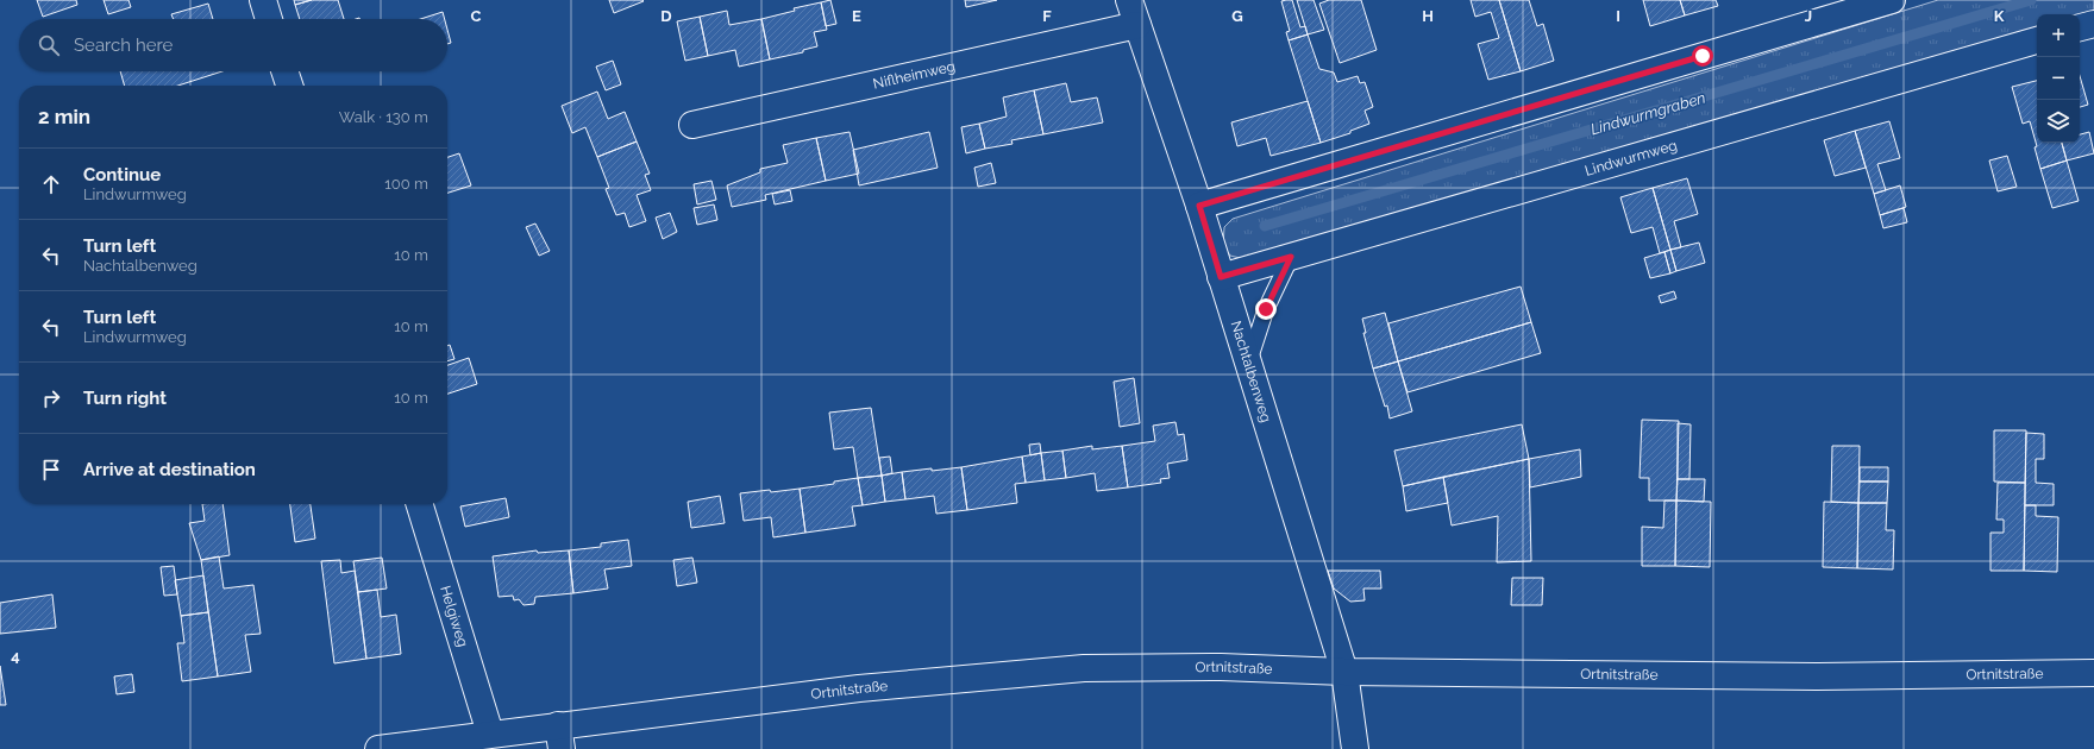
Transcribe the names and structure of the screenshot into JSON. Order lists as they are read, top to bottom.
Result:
{
  "streets": {
    "street": [
      "Niflheimweg",
      "Lindwurmweg",
      "Nachtalbenweg",
      "Helgiweg",
      "Ortnitstraße"
    ]
  },
  "crossings": [
    ["Niflheimweg", "Nachtalbenweg"],
    ["Lindwurmweg", "Nachtalbenweg"],
    ["Nachtalbenweg", "Ortnitstraße"],
    ["Helgiweg", "Ortnitstraße"]
  ],
  "water": ["Lindwurmgraben"],
  "page": {
    "map_buttons": ["+", "−"],
    "search": "Search here",
    "heading": ["2 min", "Walk · 130 m"],
    "list": [
      ["Continue", "Lindwurmweg", "100 m"],
      ["Turn left", "Nachtalbenweg", "10 m"],
      ["Turn left", "Lindwurmweg", "10 m"],
      ["Turn right", "10 m"],
      "Arrive at destination"
    ]
  },
  "grid": {
    "columns": [
      "C",
      "D",
      "E",
      "F",
      "G",
      "H",
      "I",
      "J",
      "K"
    ],
    "rows": ["4"]
  }
}
